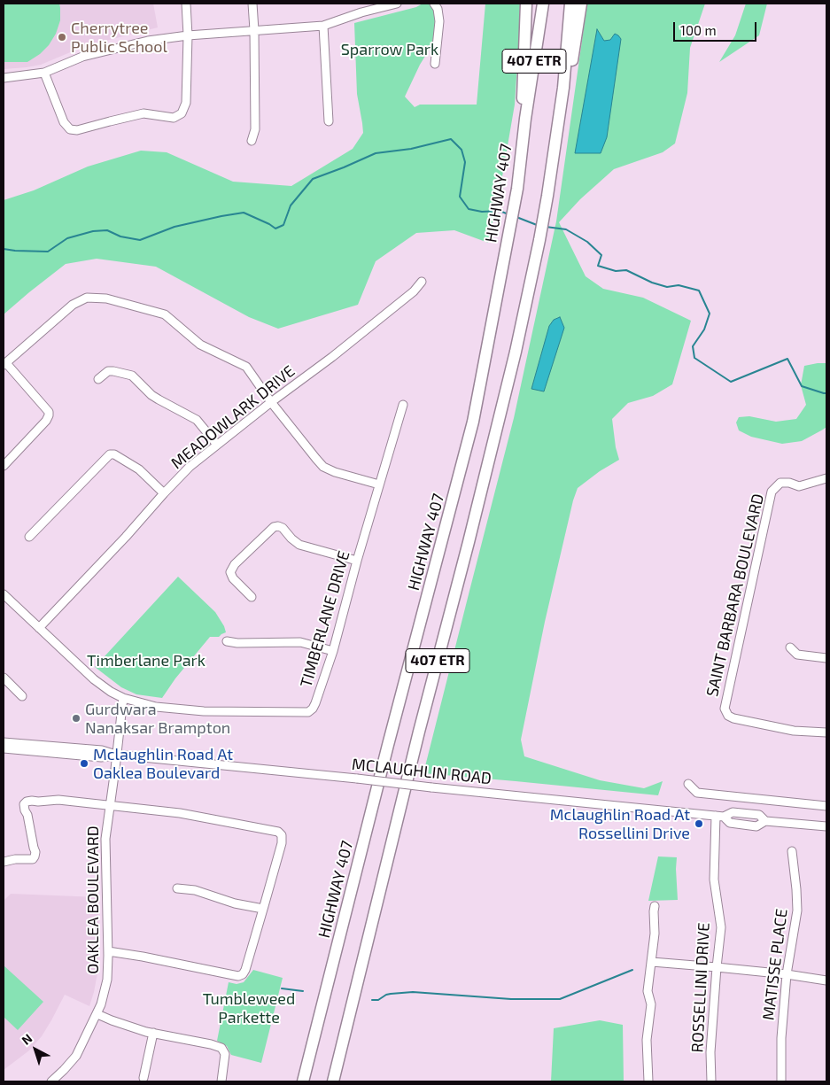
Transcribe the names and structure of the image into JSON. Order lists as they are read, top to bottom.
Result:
{
  "streets": {
    "highway": ["407 ETR", "HIGHWAY 407"],
    "street": [
      "MEADOWLARK DRIVE",
      "SAINT BARBARA BOULEVARD",
      "TIMBERLANE DRIVE",
      "MCLAUGHLIN ROAD",
      "OAKLEA BOULEVARD",
      "MATISSE PLACE",
      "ROSSELLINI DRIVE"
    ]
  },
  "crossings": [
    ["MEADOWLARK DRIVE", "TIMBERLANE DRIVE"],
    ["TIMBERLANE DRIVE", "OAKLEA BOULEVARD"],
    ["MCLAUGHLIN ROAD", "OAKLEA BOULEVARD"],
    ["MCLAUGHLIN ROAD", "ROSSELLINI DRIVE"]
  ],
  "parks": ["Sparrow Park", "Timberlane Park", "Tumbleweed Parkette"],
  "places": [
    "Cherrytree Public School",
    "Gurdwara Nanaksar Brampton",
    "Mclaughlin Road At Oaklea Boulevard",
    "Mclaughlin Road At Rossellini Drive"
  ],
  "scale_bar": "100 m",
  "north": "top left"
}
